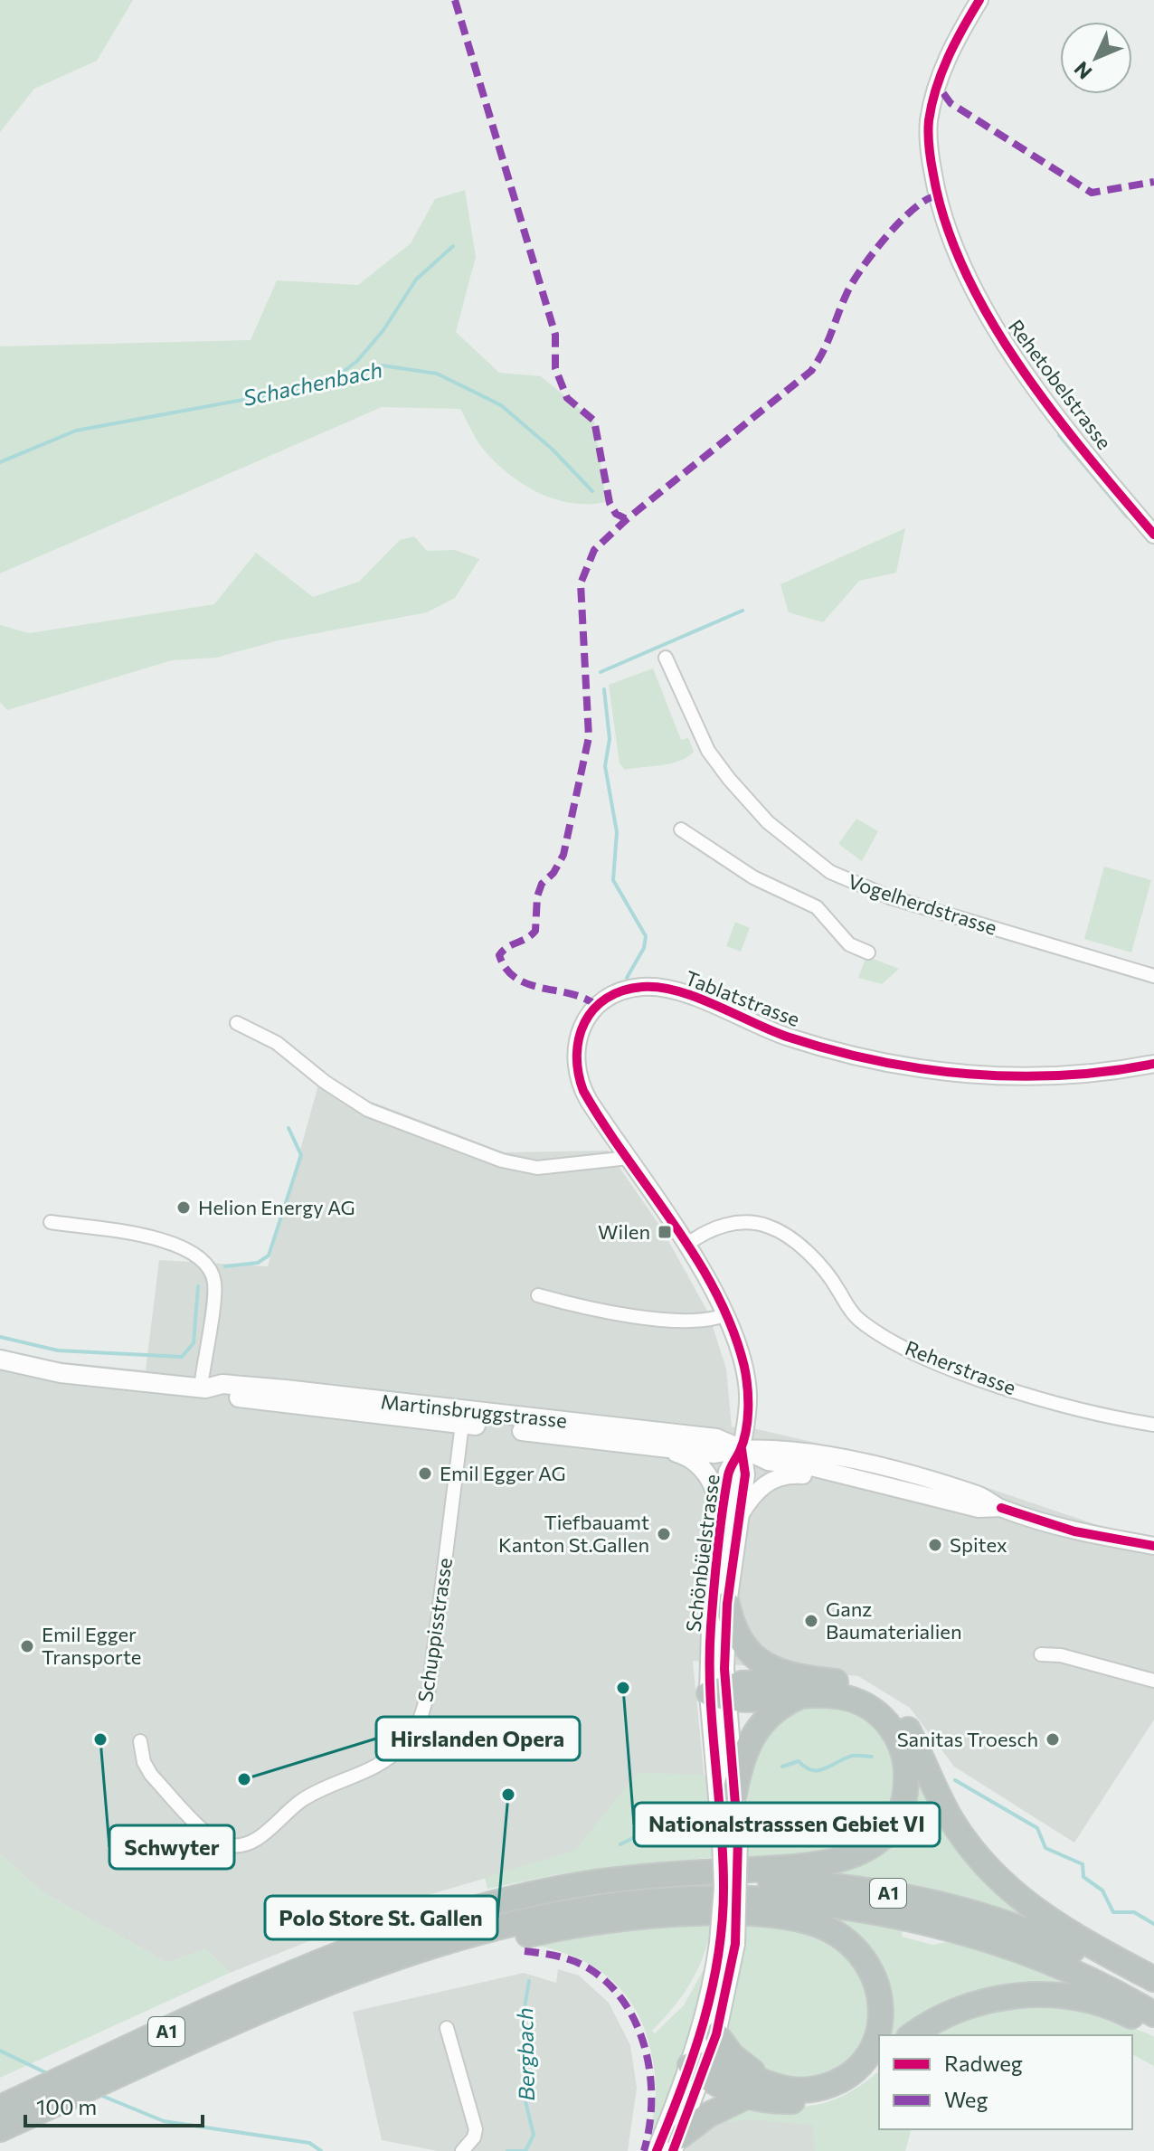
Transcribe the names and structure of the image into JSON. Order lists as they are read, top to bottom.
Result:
{
  "streets": {
    "highway": ["A1"],
    "main road": ["Martinsbruggstrasse", "Schönbüelstrasse"],
    "street": [
      "Rehetobelstrasse",
      "Vogelherdstrasse",
      "Tablatstrasse",
      "Reherstrasse",
      "Schuppisstrasse"
    ]
  },
  "crossings": [
    ["Tablatstrasse", "Reherstrasse"],
    ["Tablatstrasse", "Martinsbruggstrasse"],
    ["Tablatstrasse", "Schönbüelstrasse"],
    ["Martinsbruggstrasse", "Schönbüelstrasse"],
    ["Martinsbruggstrasse", "Schuppisstrasse"],
    ["Schönbüelstrasse", "A1"]
  ],
  "water": ["Schachenbach", "Bergbach"],
  "places": {
    "other": [
      "Helion Energy AG",
      "Emil Egger AG",
      "Tiefbauamt Kanton St.Gallen",
      "Spitex",
      "Ganz Baumaterialien",
      "Emil Egger Transporte",
      "Nationalstrasssen Gebiet VI",
      "Schwyter",
      "Sanitas Troesch",
      "Hirslanden Opera",
      "Polo Store St. Gallen"
    ],
    "transit": ["Wilen"]
  },
  "legend": ["Radweg", "Weg"],
  "scale_bar": "100 m",
  "north": "bottom left"
}
